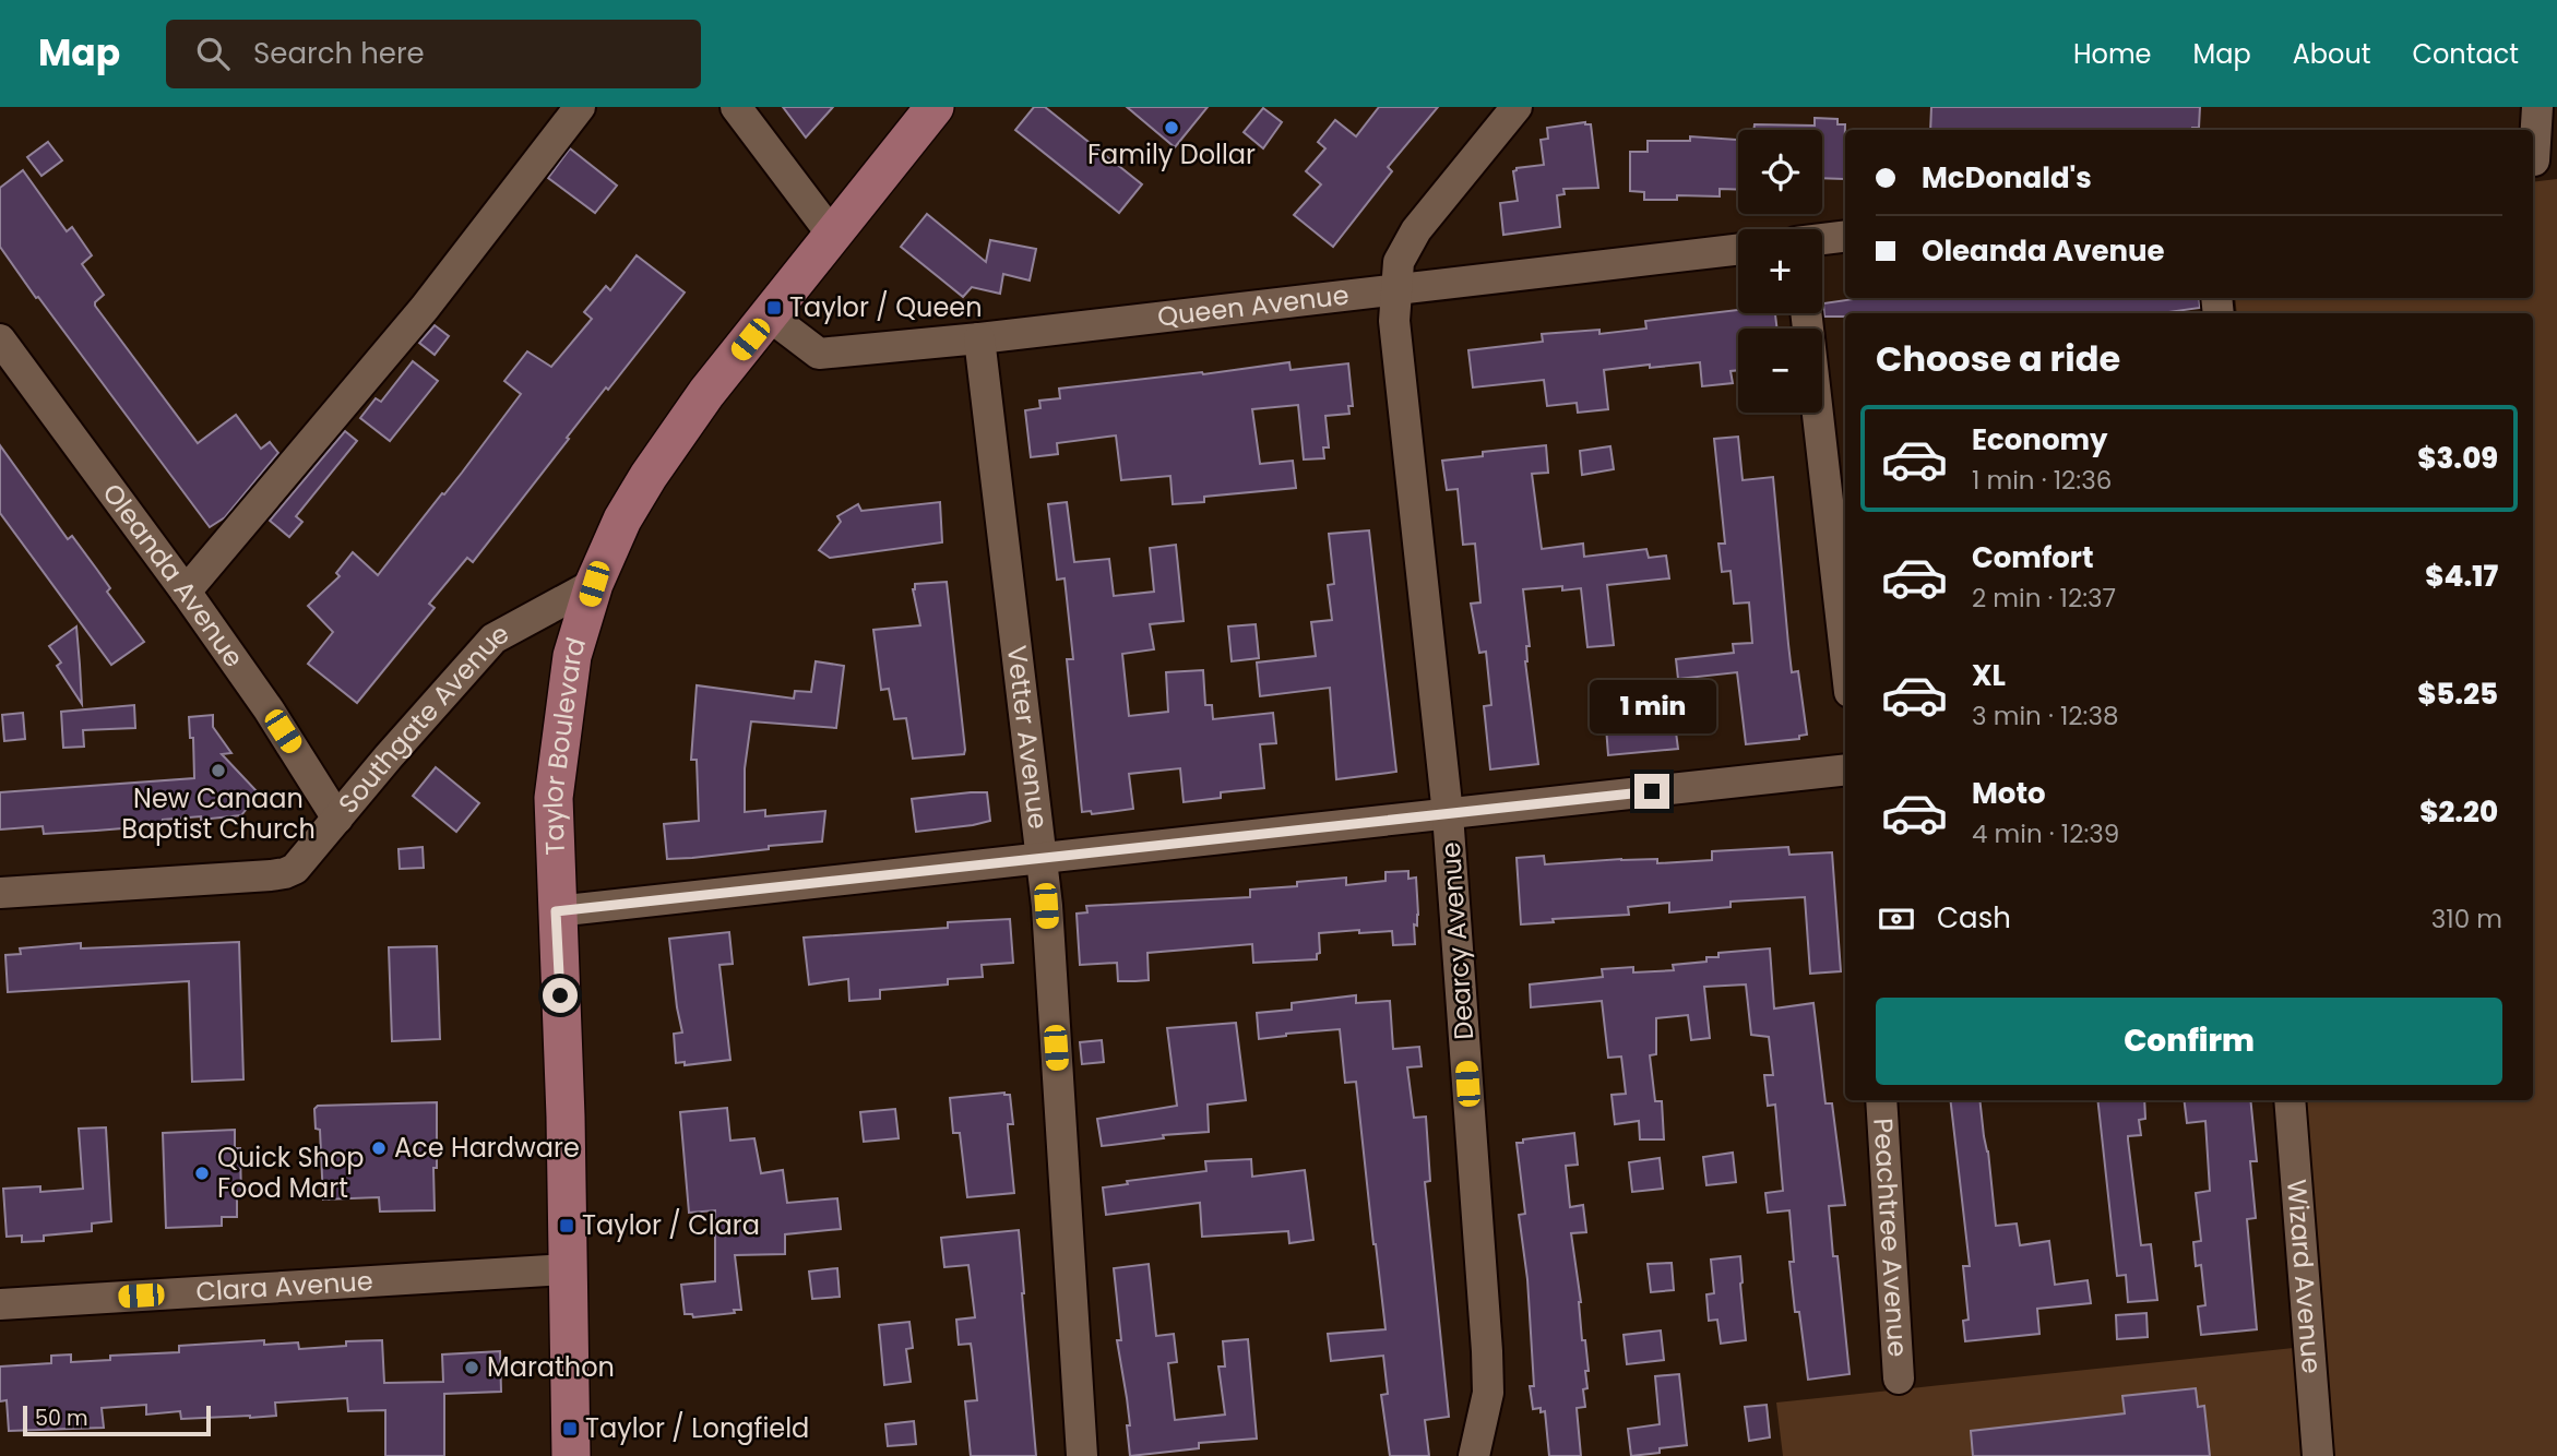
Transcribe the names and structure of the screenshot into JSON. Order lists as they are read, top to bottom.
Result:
{
  "streets": {
    "main road": ["Taylor Boulevard"],
    "street": [
      "Queen Avenue",
      "Oleanda Avenue",
      "Southgate Avenue",
      "Vetter Avenue",
      "Dearcy Avenue",
      "Peachtree Avenue",
      "Wizard Avenue",
      "Clara Avenue"
    ]
  },
  "crossings": [
    ["Queen Avenue", "Vetter Avenue"],
    ["Queen Avenue", "Taylor Boulevard"],
    ["Queen Avenue", "Dearcy Avenue"],
    ["Oleanda Avenue", "Southgate Avenue"],
    ["Southgate Avenue", "Taylor Boulevard"],
    ["Taylor Boulevard", "Clara Avenue"]
  ],
  "places": {
    "other": [
      "Family Dollar",
      "New Canaan Baptist Church",
      "Ace Hardware",
      "Quick Shop Food Mart",
      "Marathon"
    ],
    "transit": ["Taylor / Queen", "Taylor / Clara", "Taylor / Longfield"]
  },
  "scale_bar": "50 m",
  "page": {
    "header": "Map",
    "search": "Search here",
    "nav": [
      "Home",
      "Map",
      "About",
      "Contact"
    ],
    "map_buttons": ["+", "−"],
    "banner": ["McDonald's", "Oleanda Avenue"],
    "heading": "Choose a ride",
    "list": [
      {
        "name": "Economy",
        "note": "1 min · 12:36",
        "value": "$3.09"
      },
      {
        "name": "Comfort",
        "note": "2 min · 12:37",
        "value": "$4.17"
      },
      {
        "name": "XL",
        "note": "3 min · 12:38",
        "value": "$5.25"
      },
      {
        "name": "Moto",
        "note": "4 min · 12:39",
        "value": "$2.20"
      }
    ],
    "bubble": "1 min",
    "pay": ["Cash", "310 m"],
    "buttons": "Confirm",
    "scale": "50 m"
  }
}
